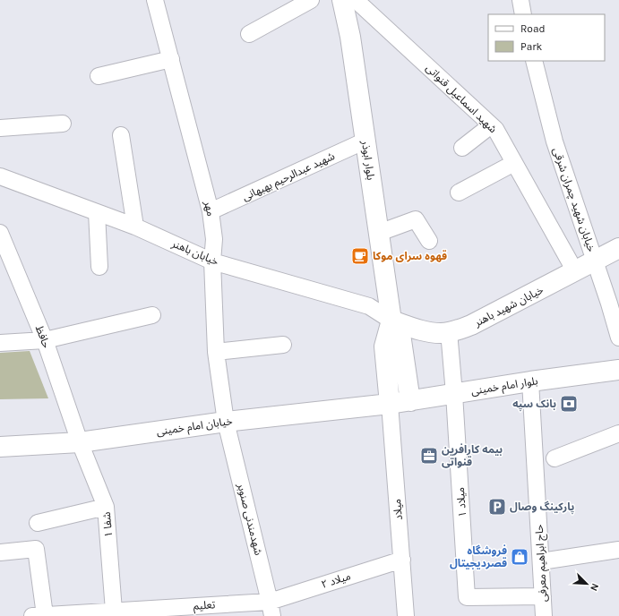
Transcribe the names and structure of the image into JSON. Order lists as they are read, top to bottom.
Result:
{
  "streets": {
    "main road": [
      "بلوار ابوذر",
      "خیابان شهید باهنر",
      "بلوار امام خمینی",
      "خیابان امام خمینی"
    ],
    "street": [
      "شهید اسماعیل قنواتی",
      "شهید عبدالرحیم بهبهانی",
      "خیابان شهید چمران شرقی",
      "مهر",
      "خیابان باهنر",
      "حافظ",
      "میلاد ۱",
      "میلاد",
      "شهدمندنی صنوبر",
      "شفا ۱",
      "حاج ابراهیم معرفی",
      "میلاد ۲",
      "تعلیم"
    ]
  },
  "crossings": [
    ["شهید اسماعیل قنواتی", "خیابان شهید باهنر"],
    ["بلوار ابوذر", "شهید عبدالرحیم بهبهانی"],
    ["بلوار ابوذر", "خیابان باهنر"],
    ["بلوار ابوذر", "خیابان شهید باهنر"],
    ["شهید عبدالرحیم بهبهانی", "مهر"],
    ["خیابان شهید چمران شرقی", "خیابان شهید باهنر"],
    ["مهر", "خیابان باهنر"],
    ["مهر", "خیابان امام خمینی"],
    ["مهر", "شهدمندنی صنوبر"],
    ["خیابان باهنر", "خیابان شهید باهنر"],
    ["خیابان شهید باهنر", "میلاد ۱"],
    ["حافظ", "خیابان امام خمینی"],
    ["حافظ", "شفا ۱"],
    ["بلوار امام خمینی", "خیابان امام خمینی"],
    ["بلوار امام خمینی", "میلاد ۱"],
    ["بلوار امام خمینی", "میلاد"],
    ["بلوار امام خمینی", "حاج ابراهیم معرفی"],
    ["خیابان امام خمینی", "میلاد"],
    ["خیابان امام خمینی", "شهدمندنی صنوبر"],
    ["خیابان امام خمینی", "شفا ۱"],
    ["میلاد ۱", "حاج ابراهیم معرفی"],
    ["میلاد", "میلاد ۲"],
    ["شهدمندنی صنوبر", "میلاد ۲"],
    ["شهدمندنی صنوبر", "تعلیم"],
    ["شفا ۱", "تعلیم"],
    ["میلاد ۲", "تعلیم"]
  ],
  "places": {
    "cafe": ["قهوه سرای موکا"],
    "bank": ["بانک سپه"],
    "office": ["بیمه کارافرین قنواتی"],
    "parking": ["پارکینگ وصال"],
    "shop": ["فروشگاه قصردیجیتال"]
  },
  "legend": ["Road", "Park"],
  "north": "bottom right"
}
